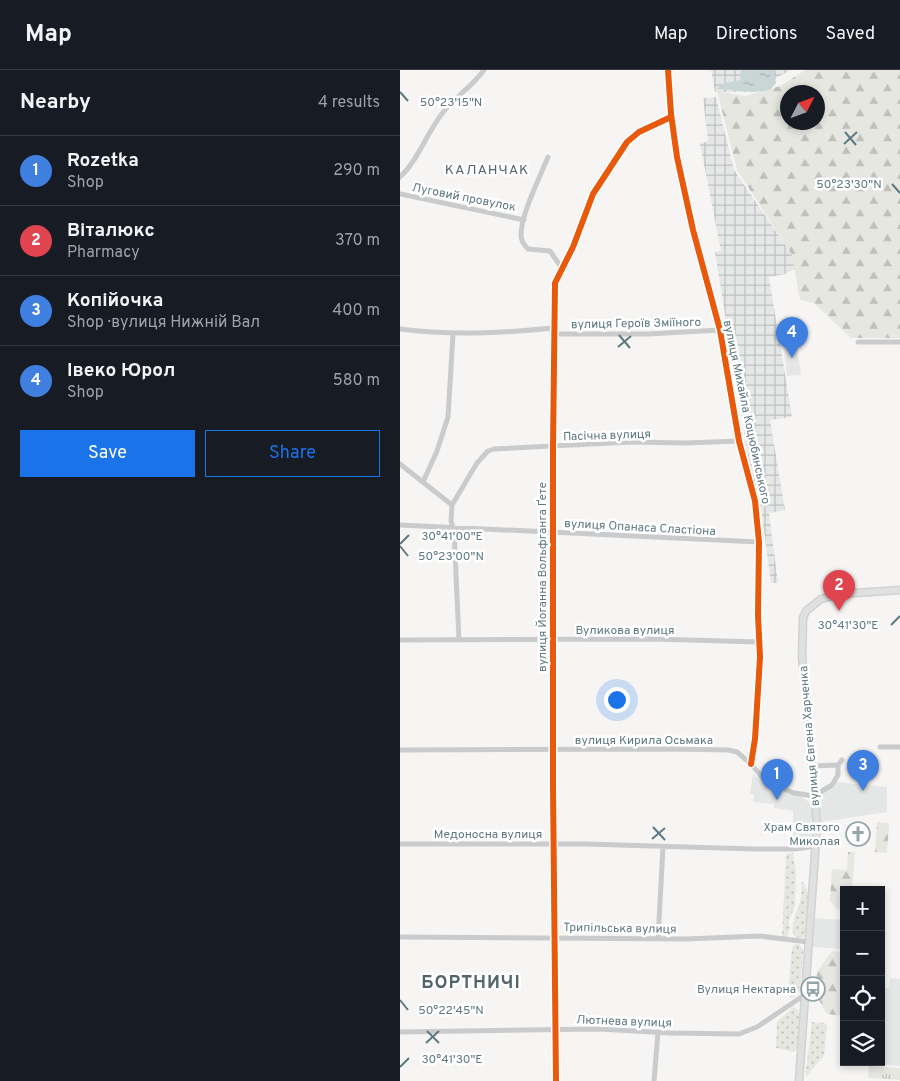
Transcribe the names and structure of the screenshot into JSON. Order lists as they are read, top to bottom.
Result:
{
  "streets": {
    "main road": ["вулиця Євгена Харченка"],
    "street": [
      "Луговий провулок",
      "вулиця Героїв Зміїного",
      "вулиця Михайла Коцюбинського",
      "Пасічна вулиця",
      "вулиця Опанаса Сластіона",
      "вулиця Йоганна Вольфганга Ґете",
      "Вуликова вулиця",
      "вулиця Кирила Осьмака",
      "Медоносна вулиця",
      "Трипільська вулиця",
      "Лютнева вулиця"
    ]
  },
  "crossings": [
    ["Луговий провулок", "вулиця Йоганна Вольфганга Ґете"],
    ["вулиця Героїв Зміїного", "вулиця Михайла Коцюбинського"],
    ["вулиця Героїв Зміїного", "вулиця Йоганна Вольфганга Ґете"],
    ["вулиця Михайла Коцюбинського", "Пасічна вулиця"],
    ["вулиця Михайла Коцюбинського", "вулиця Опанаса Сластіона"],
    ["вулиця Михайла Коцюбинського", "вулиця Йоганна Вольфганга Ґете"],
    ["вулиця Михайла Коцюбинського", "Вуликова вулиця"],
    ["вулиця Михайла Коцюбинського", "вулиця Кирила Осьмака"],
    ["Пасічна вулиця", "вулиця Йоганна Вольфганга Ґете"],
    ["вулиця Опанаса Сластіона", "вулиця Йоганна Вольфганга Ґете"],
    ["вулиця Йоганна Вольфганга Ґете", "Вуликова вулиця"],
    ["вулиця Йоганна Вольфганга Ґете", "вулиця Кирила Осьмака"],
    ["вулиця Йоганна Вольфганга Ґете", "Медоносна вулиця"],
    ["вулиця Йоганна Вольфганга Ґете", "Трипільська вулиця"],
    ["вулиця Йоганна Вольфганга Ґете", "Лютнева вулиця"],
    ["вулиця Євгена Харченка", "вулиця Кирила Осьмака"],
    ["вулиця Євгена Харченка", "Медоносна вулиця"],
    ["вулиця Євгена Харченка", "Трипільська вулиця"],
    ["вулиця Євгена Харченка", "Лютнева вулиця"]
  ],
  "districts": ["КАЛАНЧАК", "БОРТНИЧІ"],
  "places": {
    "church": ["Храм Святого Миколая"],
    "bus stop": ["Вулиця Нектарна"]
  },
  "north": "top right",
  "page": {
    "header": "Map",
    "nav": ["Map", "Directions", "Saved"],
    "heading": ["Nearby", "4 results"],
    "list": [
      {
        "mark": "1",
        "name": "Rozetka",
        "note": "Shop",
        "value": "290 m"
      },
      {
        "mark": "2",
        "name": "Віталюкс",
        "note": "Pharmacy",
        "value": "370 m"
      },
      {
        "mark": "3",
        "name": "Копійочка",
        "note": "Shop · вулиця Нижній Вал",
        "value": "400 m"
      },
      {
        "mark": "4",
        "name": "Івеко Юрол",
        "note": "Shop",
        "value": "580 m"
      }
    ],
    "pins": [
      "4",
      "2",
      "3",
      "1"
    ],
    "buttons": ["Save", "Share"],
    "map_buttons": ["+", "−"]
  },
  "coordinates": [
    "50°23'15\"N",
    "50°23'30\"N",
    "30°41'00\"E",
    "50°23'00\"N",
    "30°41'30\"E",
    "50°22'45\"N"
  ]
}
